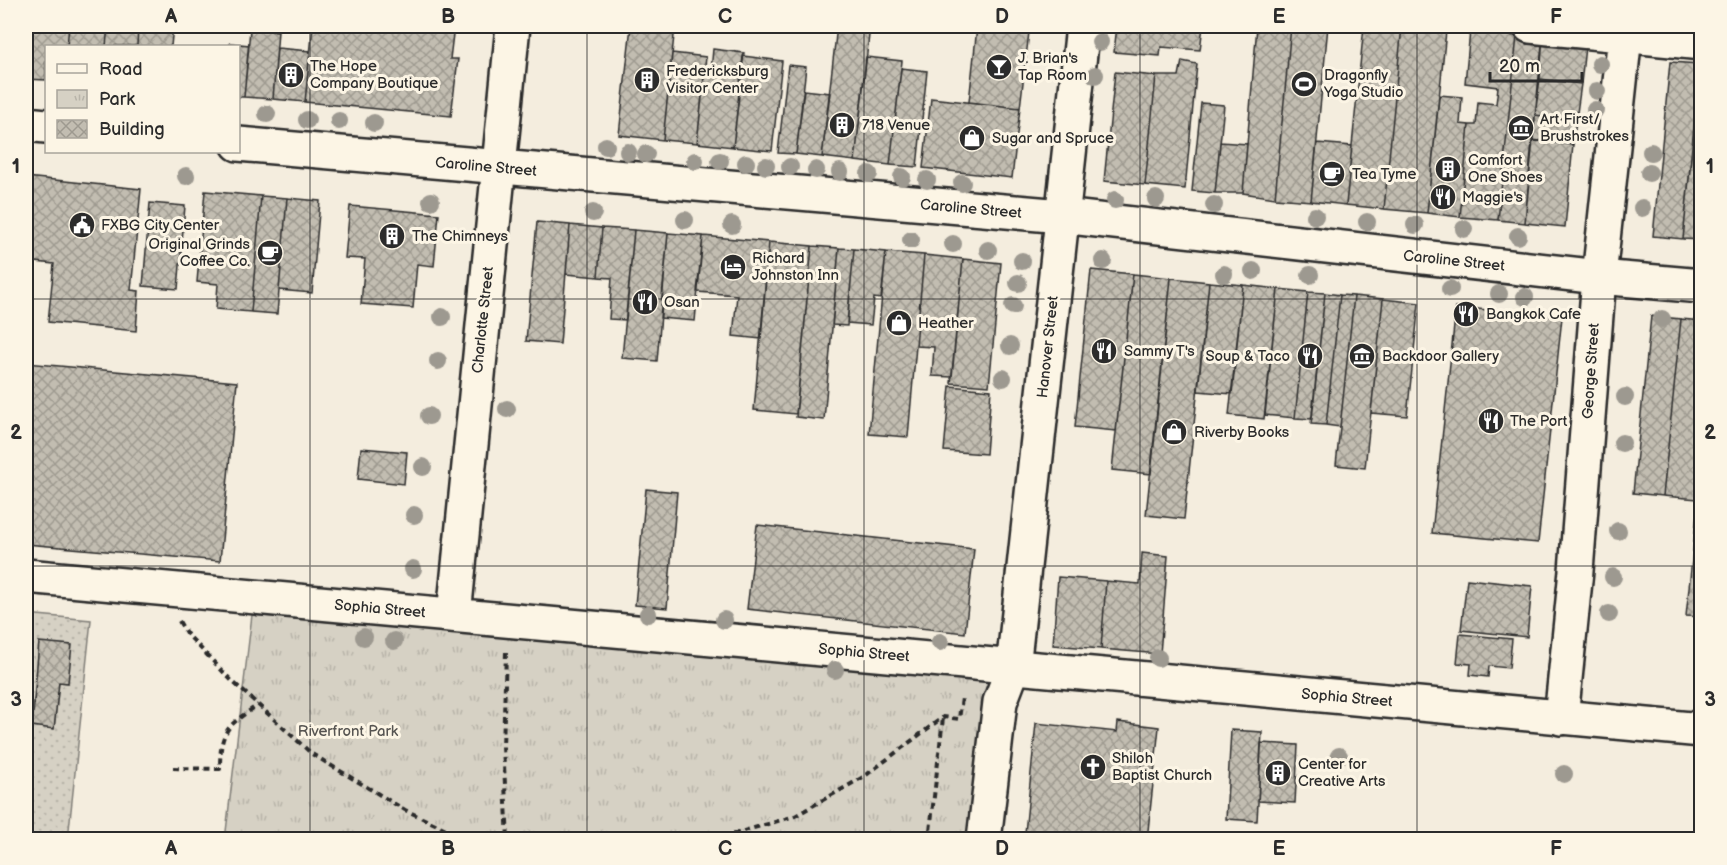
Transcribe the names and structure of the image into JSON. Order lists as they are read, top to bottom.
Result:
{
  "streets": {
    "main road": [
      "Caroline Street",
      "Charlotte Street",
      "Hanover Street",
      "George Street",
      "Sophia Street"
    ]
  },
  "crossings": [
    ["Caroline Street", "Charlotte Street"],
    ["Caroline Street", "Hanover Street"],
    ["Caroline Street", "George Street"],
    ["Charlotte Street", "Sophia Street"],
    ["Hanover Street", "Sophia Street"],
    ["George Street", "Sophia Street"]
  ],
  "parks": ["Riverfront Park"],
  "places": {
    "bar": ["J. Brian's Tap Room"],
    "building": [
      "The Hope Company Boutique",
      "Fredericksburg Visitor Center",
      "718 Venue",
      "Comfort One Shoes",
      "The Chimneys",
      "Center for Creative Arts"
    ],
    "sports": ["Dragonfly Yoga Studio"],
    "museum": ["Art First/ Brushstrokes", "Backdoor Gallery"],
    "shop": ["Sugar and Spruce", "Heather", "Riverby Books"],
    "cafe": ["Tea Tyme", "Original Grinds Coffee Co."],
    "restaurant": [
      "Maggie's",
      "Osan",
      "Bangkok Cafe",
      "Sammy T's",
      "Soup & Taco",
      "The Port"
    ],
    "public building": ["FXBG City Center"],
    "hotel": ["Richard Johnston Inn"],
    "church": ["Shiloh Baptist Church"]
  },
  "legend": ["Road", "Park", "Building"],
  "scale_bar": "20 m",
  "grid": {
    "columns": [
      "A",
      "B",
      "C",
      "D",
      "E",
      "F"
    ],
    "rows": ["1", "2", "3"]
  }
}
